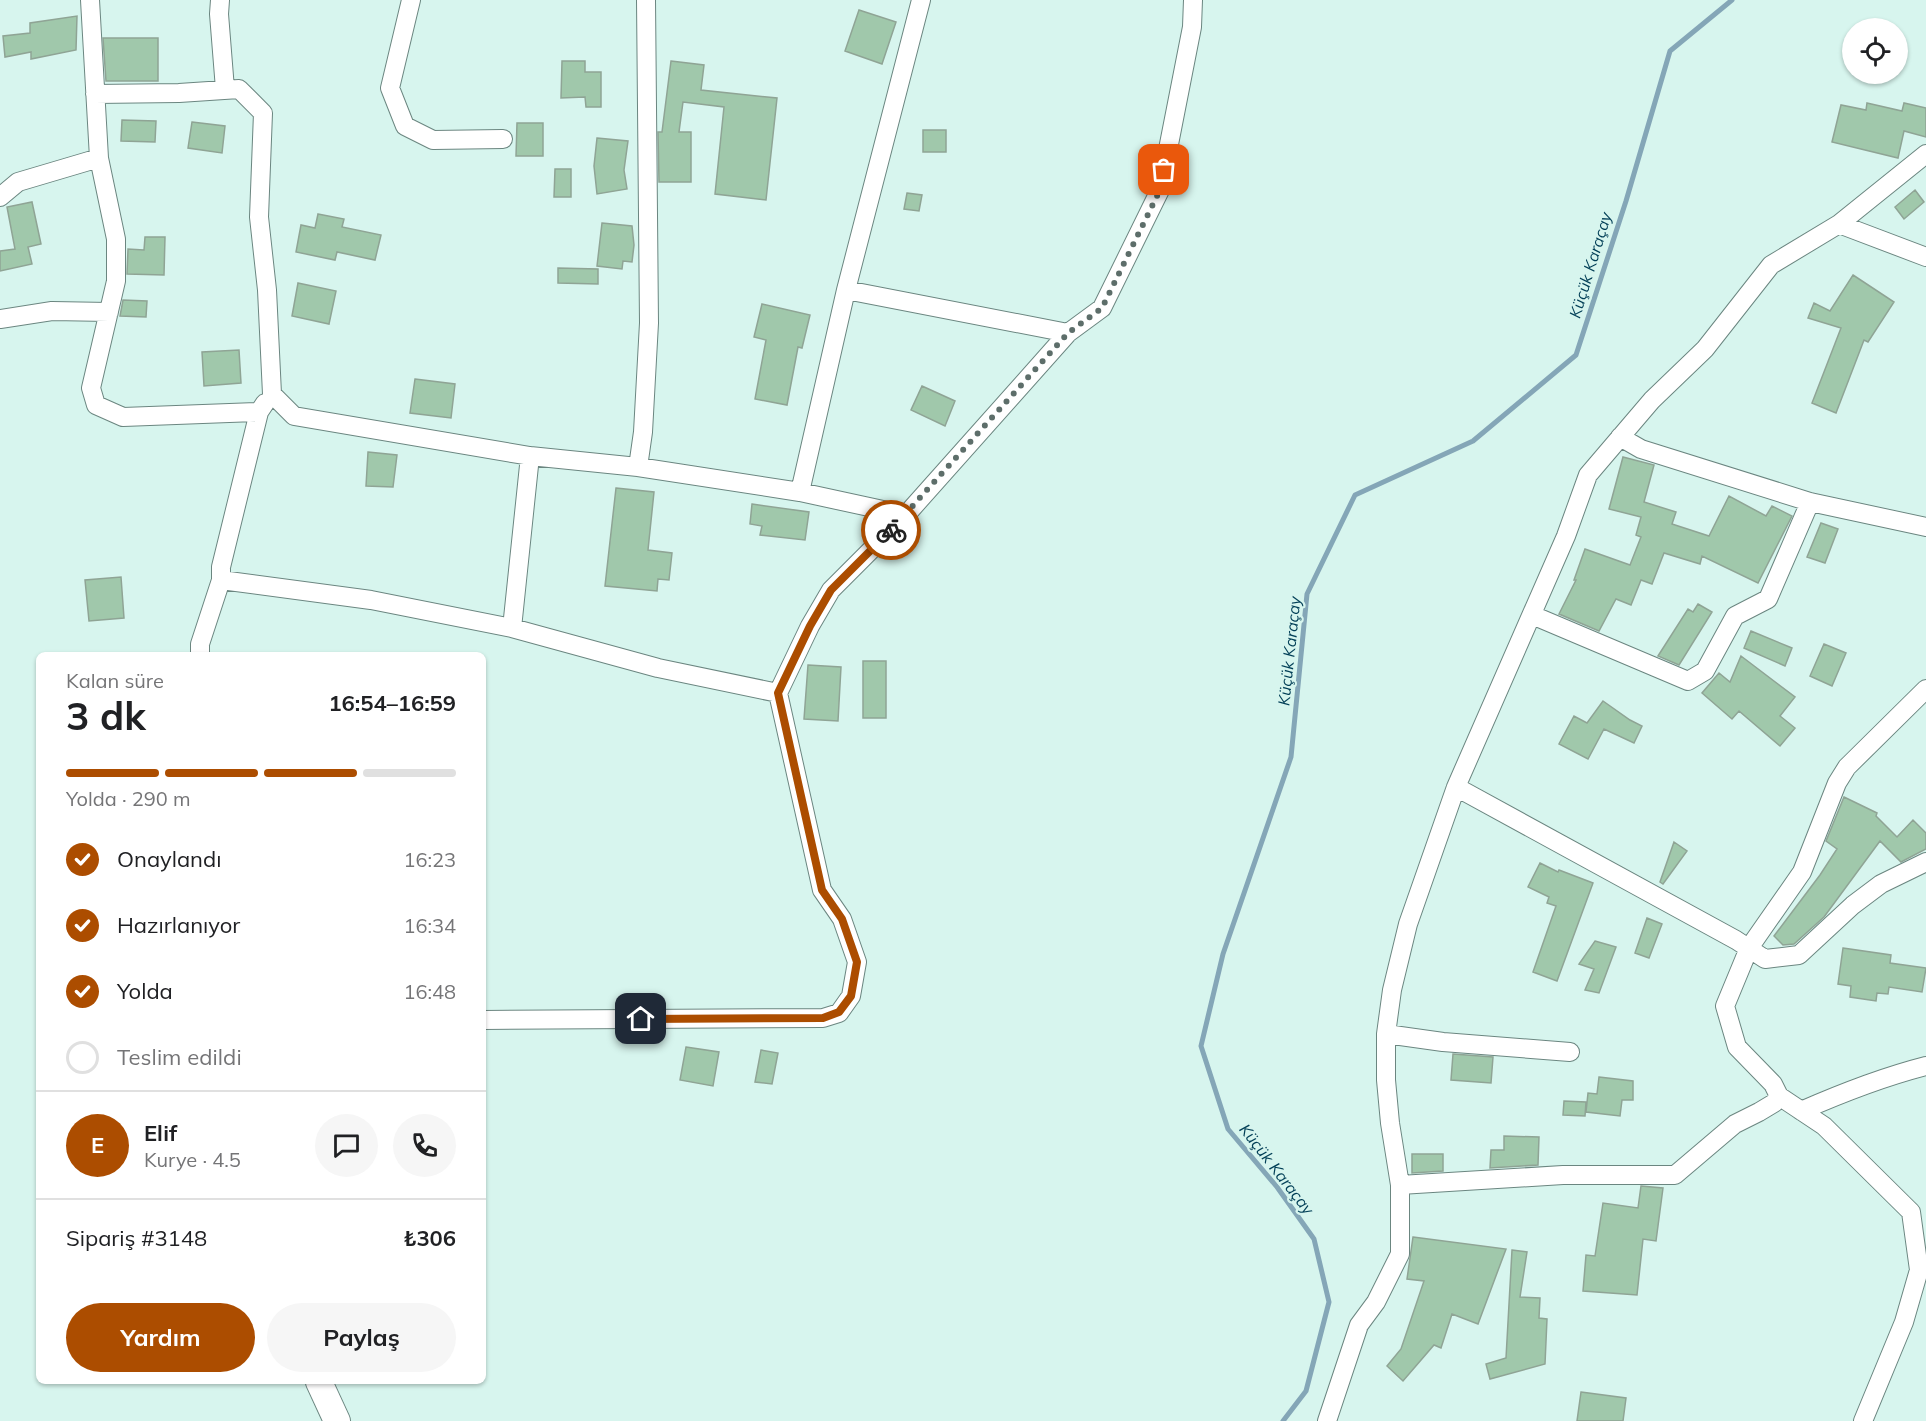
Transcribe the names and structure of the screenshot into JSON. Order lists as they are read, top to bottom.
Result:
{
  "water": ["Küçük Karaçay"],
  "page": {
    "heading": ["3 dk", "Kalan süre", "16:54–16:59"],
    "panel": [
      "Elif",
      "Kurye · 4.5",
      "Sipariş #3148",
      "₺306"
    ],
    "bar": "Yolda · 290 m",
    "list": [
      ["Onaylandı", "16:23"],
      ["Hazırlanıyor", "16:34"],
      ["Yolda", "16:48"],
      "Teslim edildi"
    ],
    "round": "E",
    "buttons": ["Yardım", "Paylaş"]
  }
}
